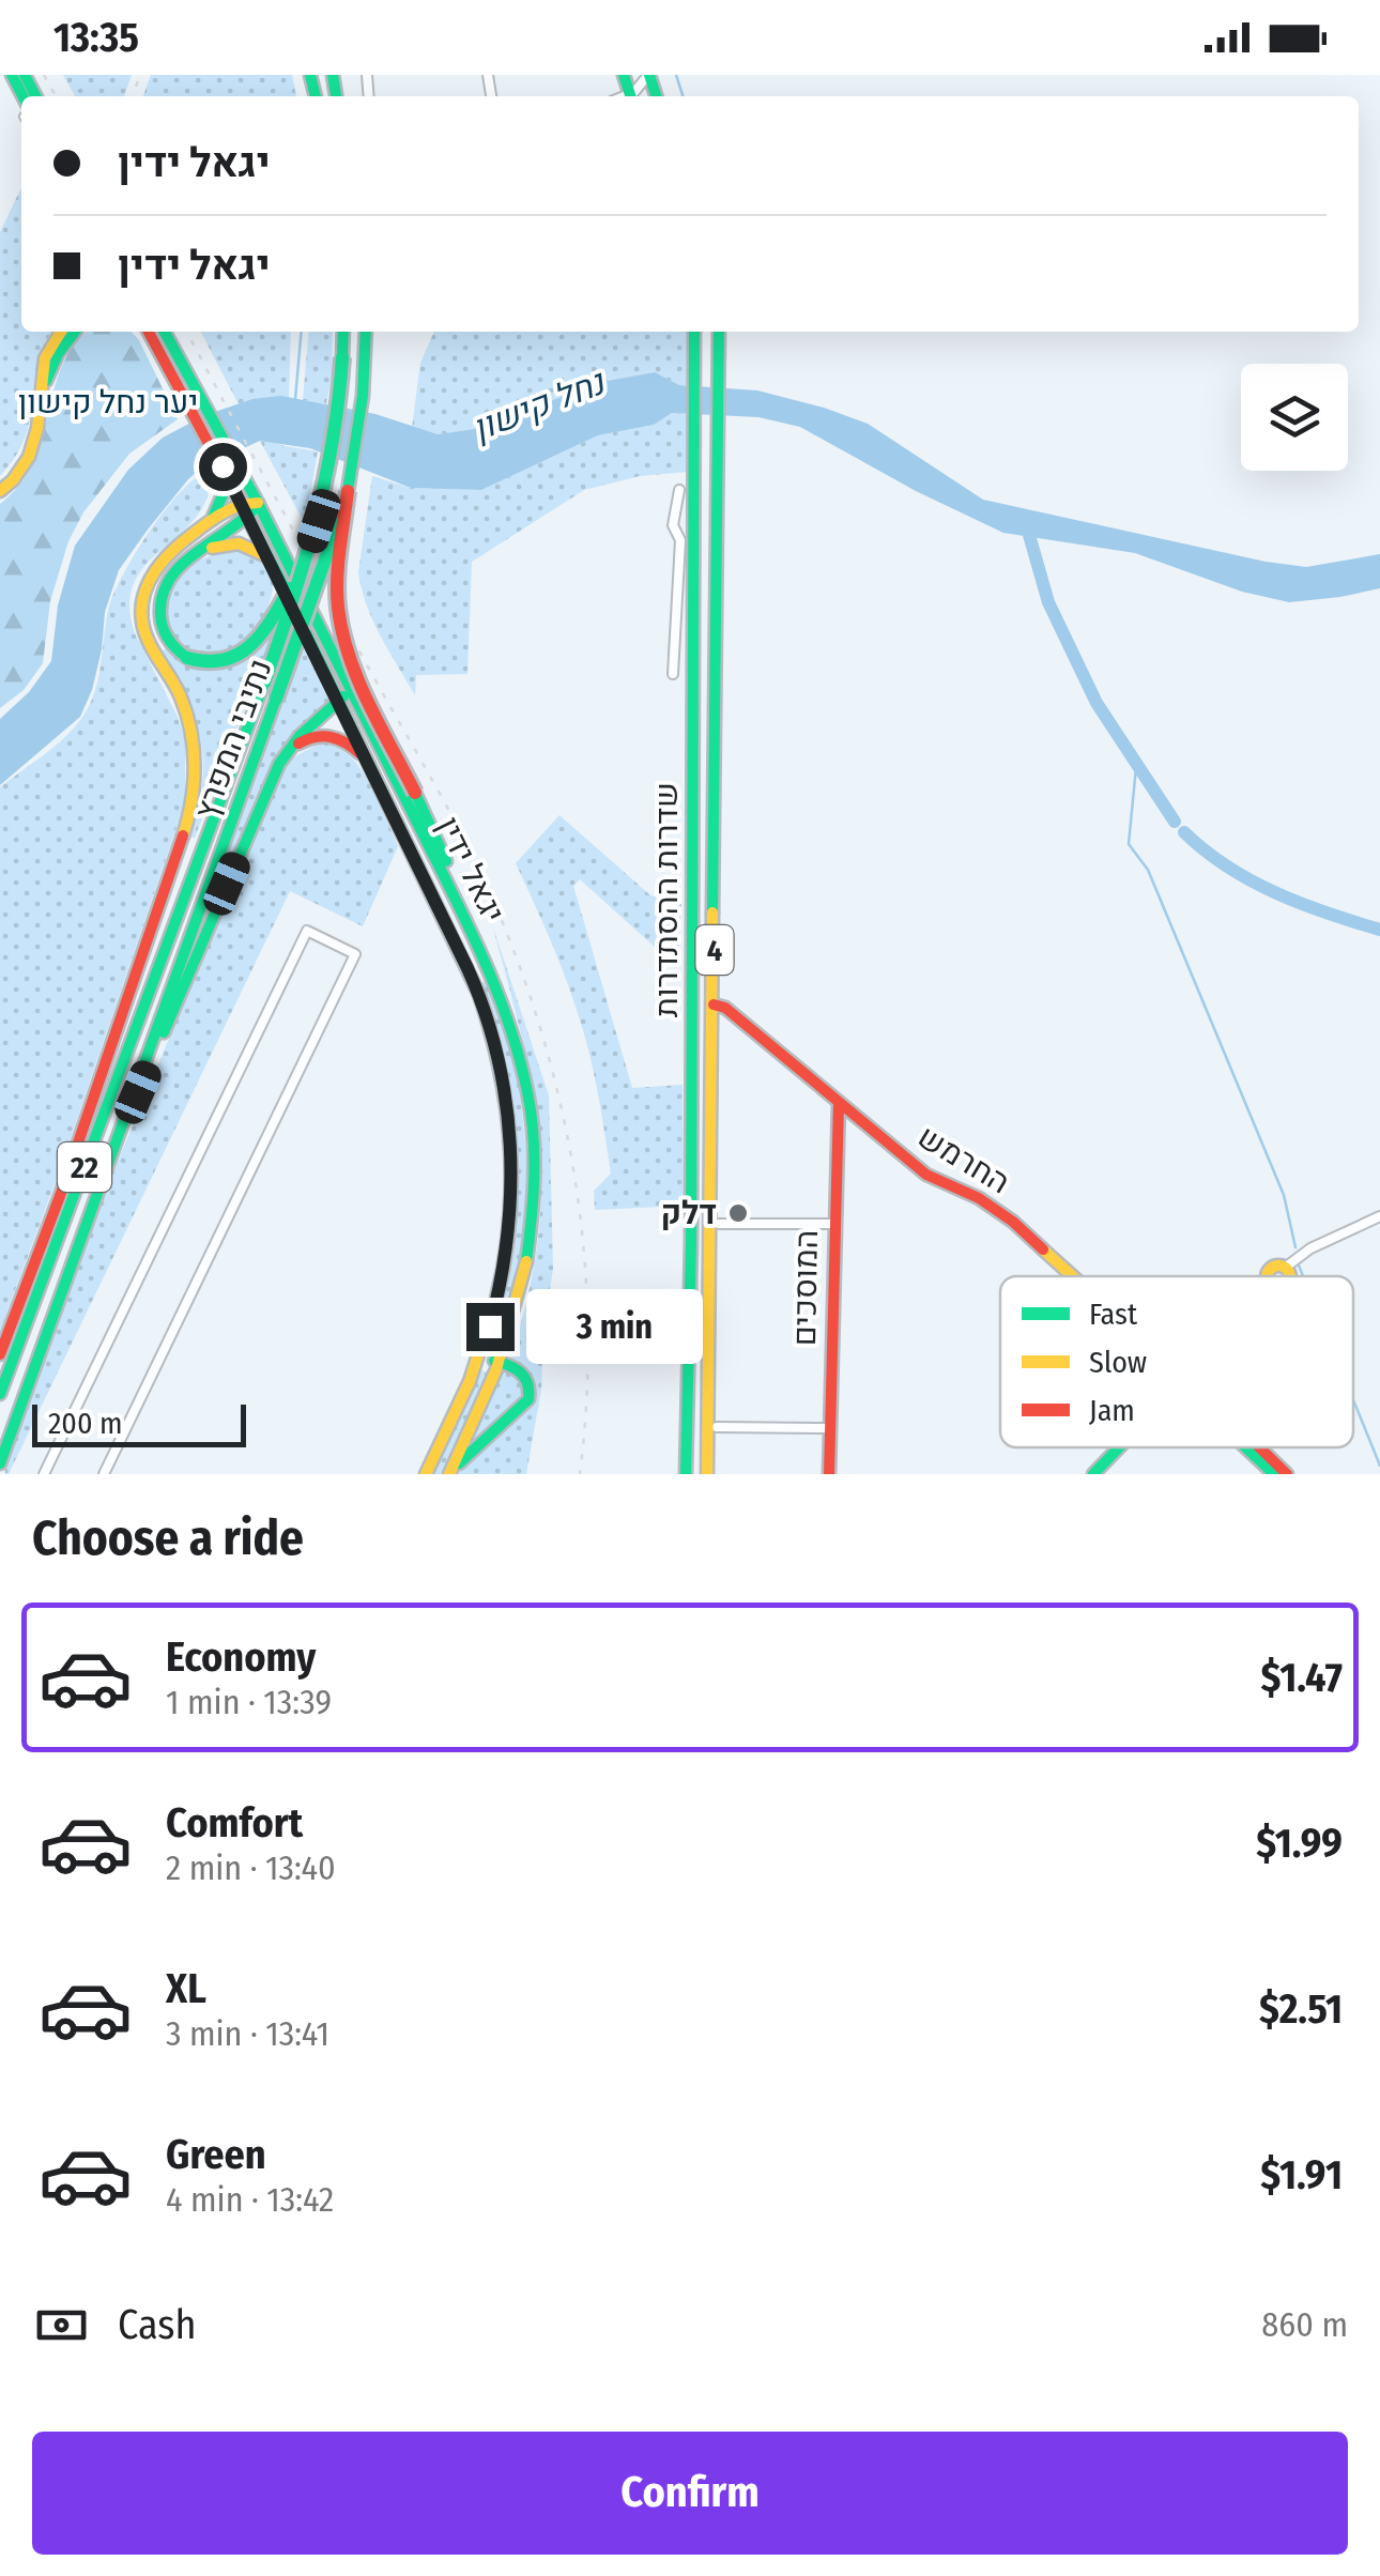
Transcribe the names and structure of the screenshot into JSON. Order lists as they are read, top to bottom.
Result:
{
  "streets": {
    "main road": [
      "נתיבי המפרץ",
      "יגאל ידין",
      "שדרות ההסתדרות",
      "4",
      "החרמש",
      "22",
      "המוסכים"
    ]
  },
  "crossings": [
    ["שדרות ההסתדרות", "החרמש"],
    ["החרמש", "המוסכים"]
  ],
  "water": ["נחל קישון"],
  "parks": ["יער נחל קישון"],
  "places": ["דלק"],
  "legend": ["Fast", "Slow", "Jam"],
  "scale_bar": "200 m",
  "page": {
    "status": "13:35",
    "banner": ["יגאל ידין", "יגאל ידין"],
    "bubble": "3 min",
    "scale": "200 m",
    "heading": "Choose a ride",
    "list": [
      {
        "name": "Economy",
        "note": "1 min · 13:39",
        "value": "$1.47"
      },
      {
        "name": "Comfort",
        "note": "2 min · 13:40",
        "value": "$1.99"
      },
      {
        "name": "XL",
        "note": "3 min · 13:41",
        "value": "$2.51"
      },
      {
        "name": "Green",
        "note": "4 min · 13:42",
        "value": "$1.91"
      }
    ],
    "pay": ["Cash", "860 m"],
    "buttons": "Confirm"
  }
}
